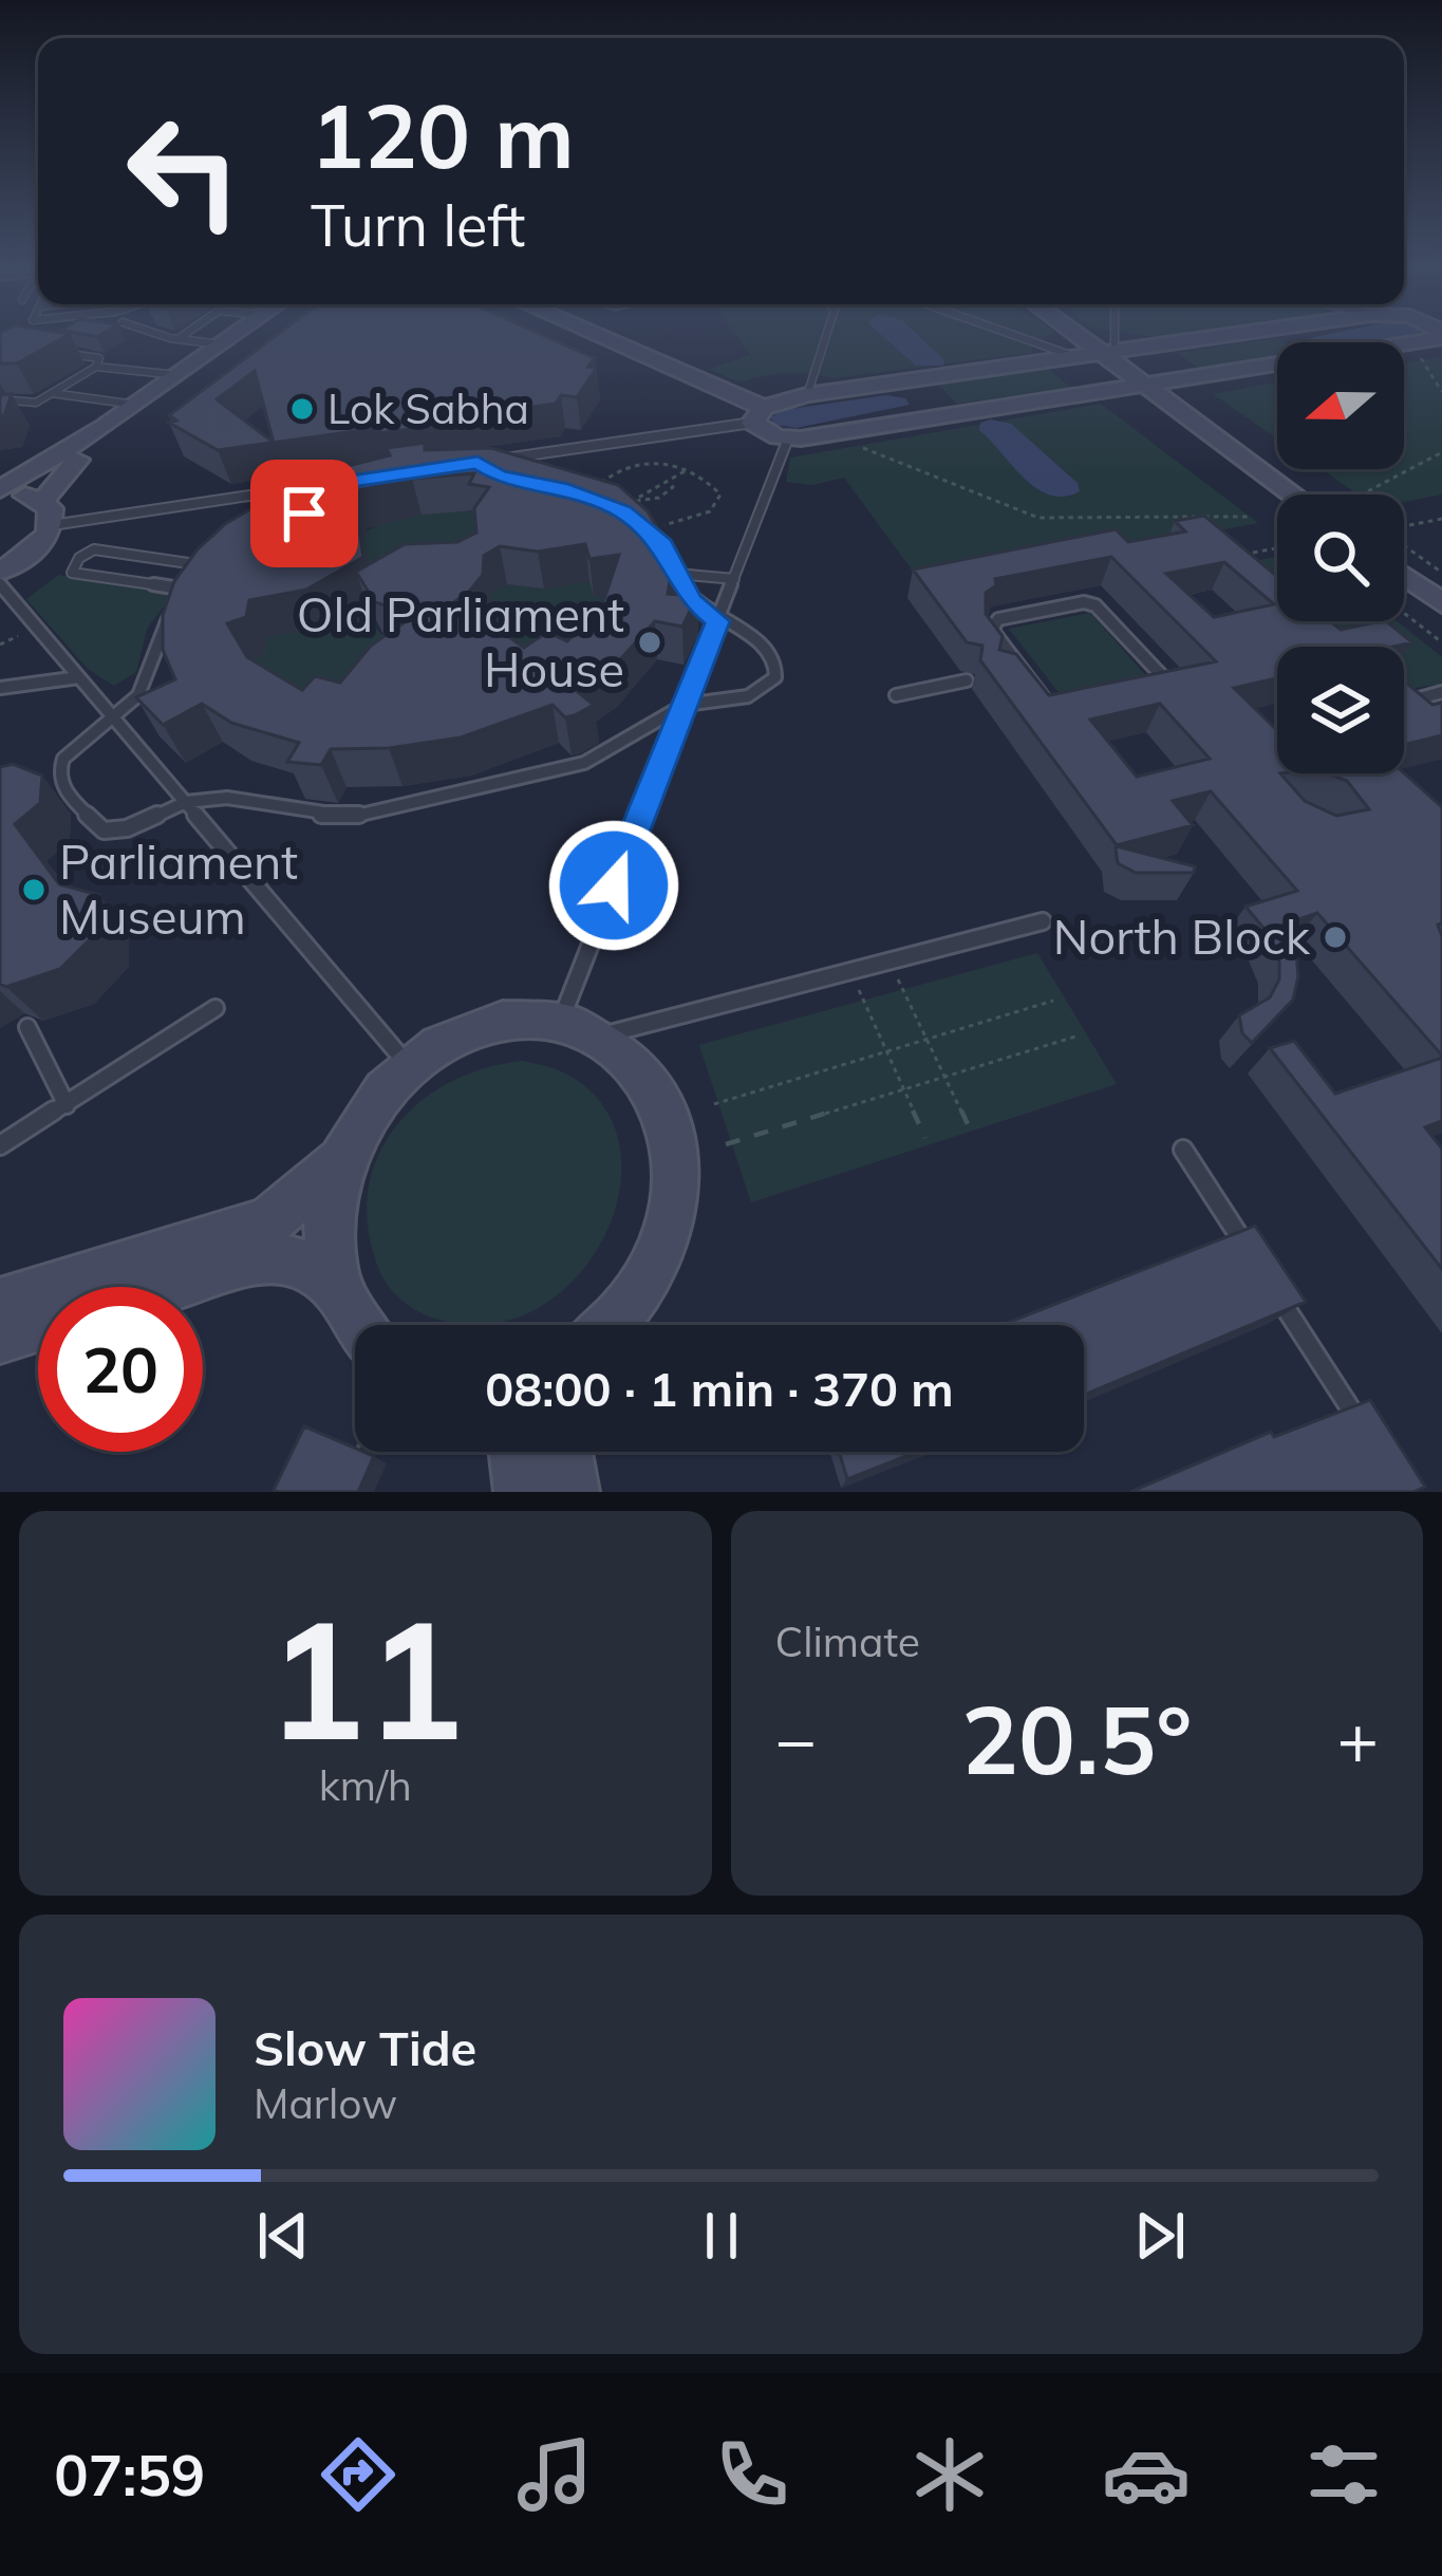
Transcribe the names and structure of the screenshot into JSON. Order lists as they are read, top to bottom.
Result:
{
  "places": [
    "Lok Sabha",
    "Old Parliament House",
    "Parliament Museum",
    "North Block"
  ],
  "north": "left",
  "page": {
    "turn": ["120 m", "Turn left"],
    "limit": "20",
    "trip": "08:00 · 1 min · 370 m",
    "tile": [
      ["11", "km/h"],
      "Climate"
    ],
    "heat": ["−", "20.5°", "+"],
    "song": ["Slow Tide", "Marlow"],
    "tabs": "07:59"
  }
}
